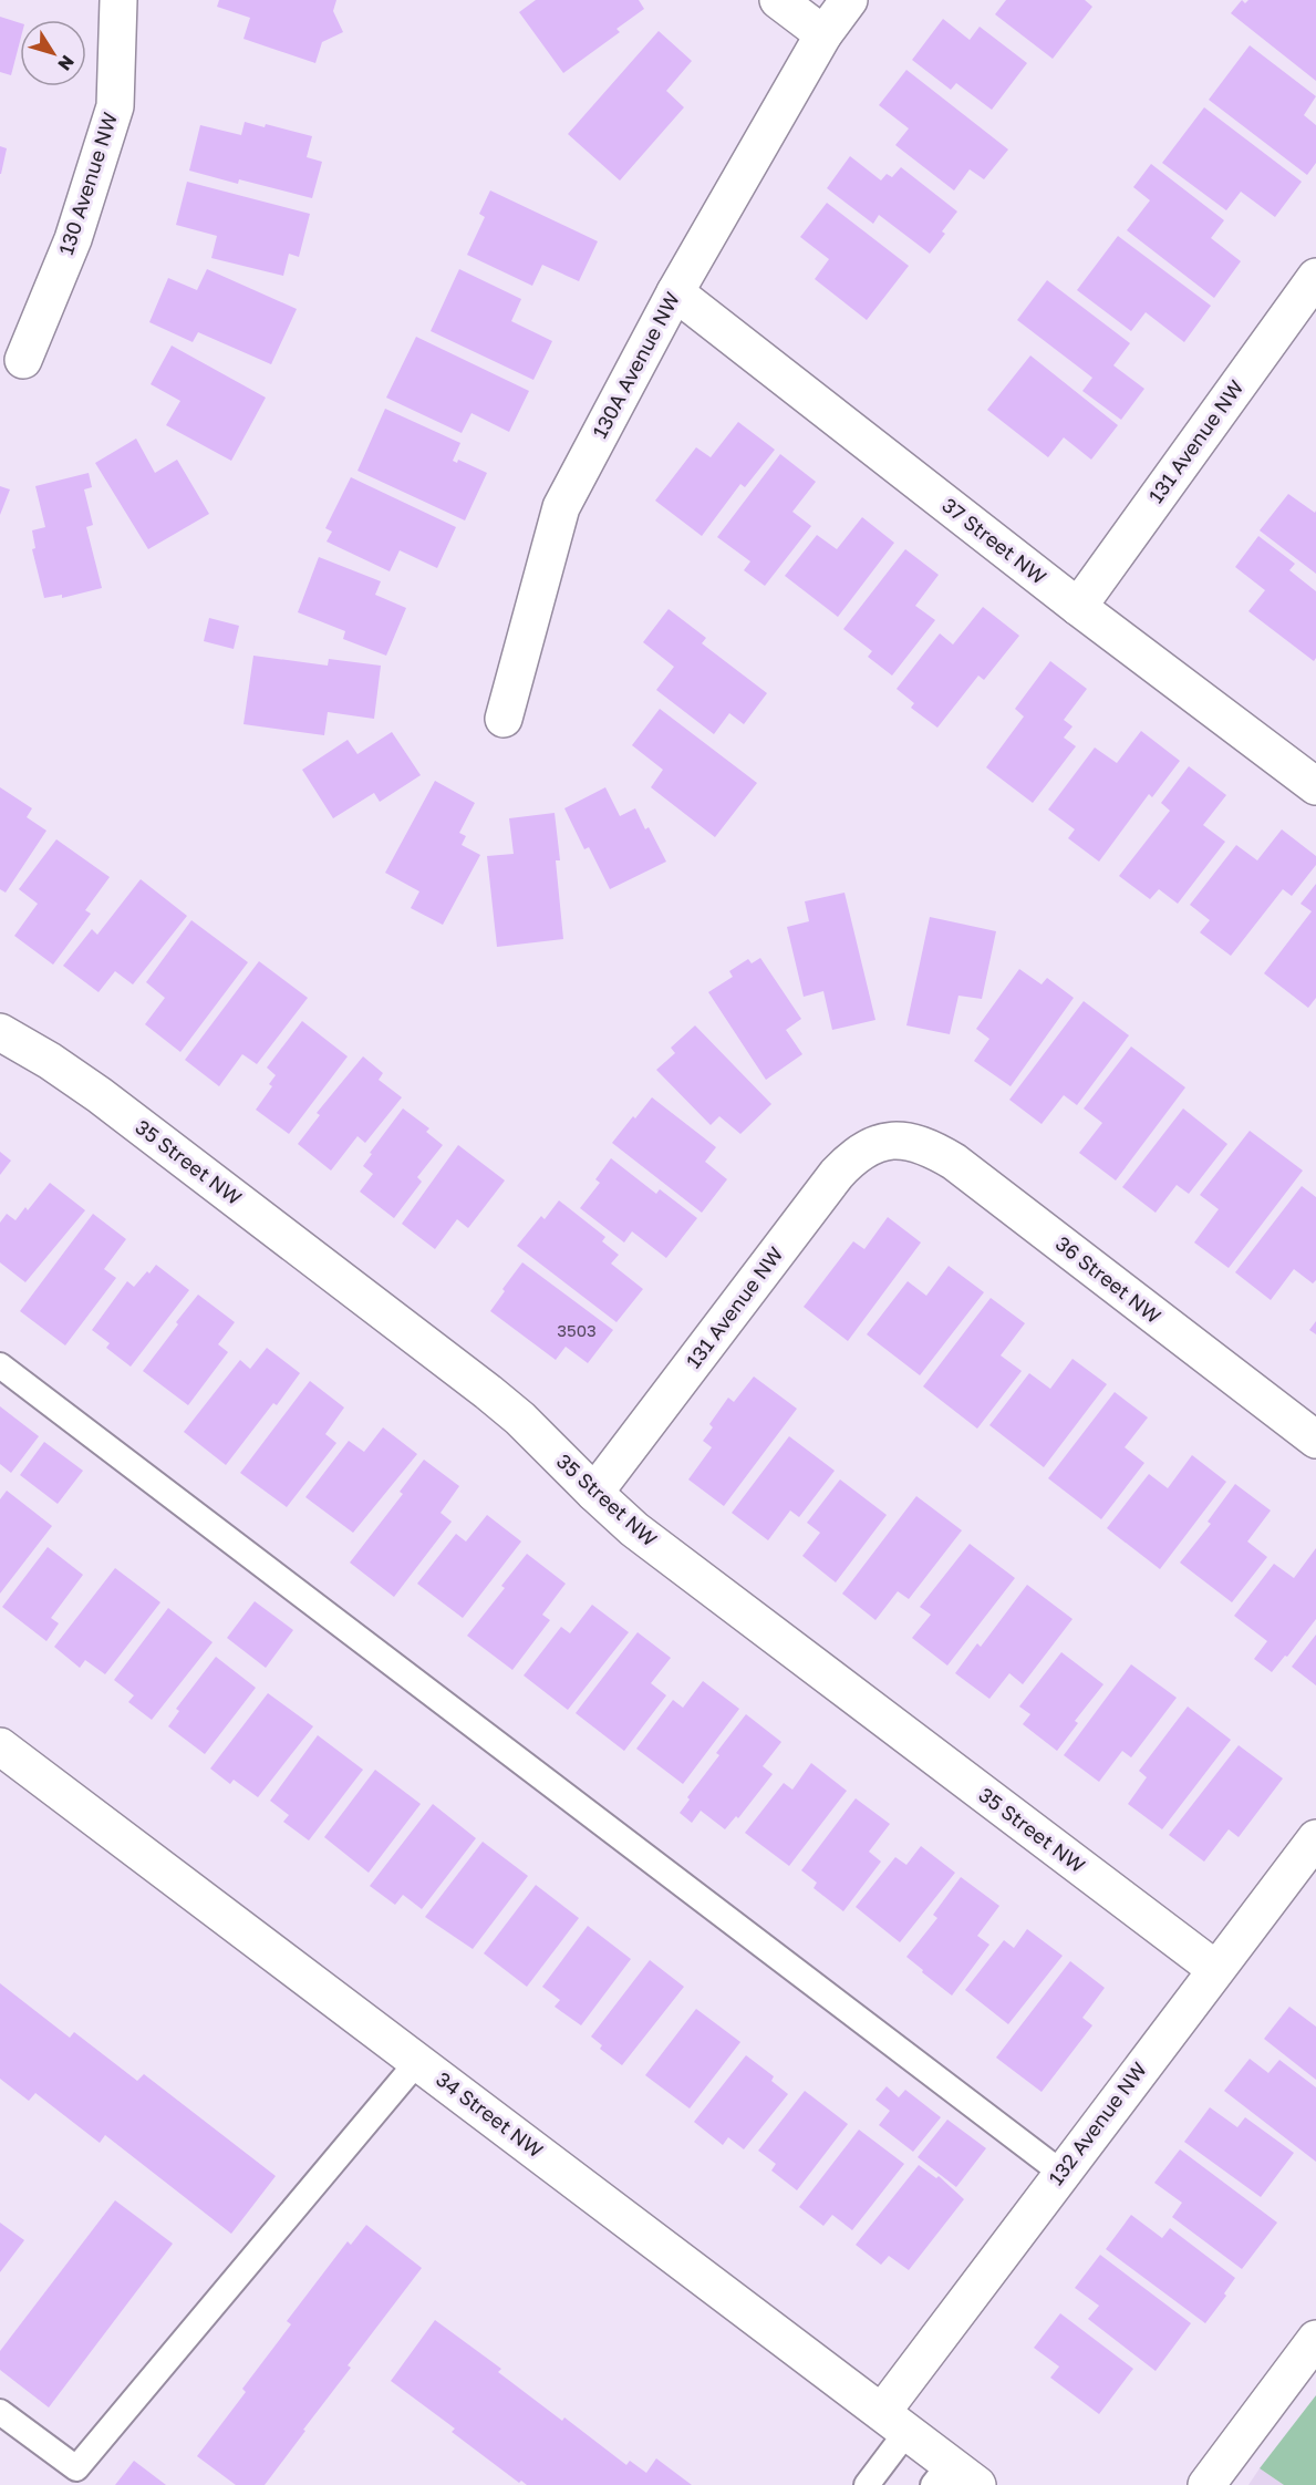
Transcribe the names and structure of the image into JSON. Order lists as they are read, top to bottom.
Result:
{
  "streets": {
    "street": [
      "130 Avenue NW",
      "130A Avenue NW",
      "131 Avenue NW",
      "37 Street NW",
      "35 Street NW",
      "36 Street NW",
      "34 Street NW",
      "132 Avenue NW"
    ]
  },
  "crossings": [
    ["130A Avenue NW", "37 Street NW"],
    ["131 Avenue NW", "37 Street NW"],
    ["131 Avenue NW", "35 Street NW"],
    ["131 Avenue NW", "36 Street NW"],
    ["35 Street NW", "132 Avenue NW"],
    ["34 Street NW", "132 Avenue NW"]
  ],
  "house_numbers": ["3503"],
  "north": "bottom right"
}
